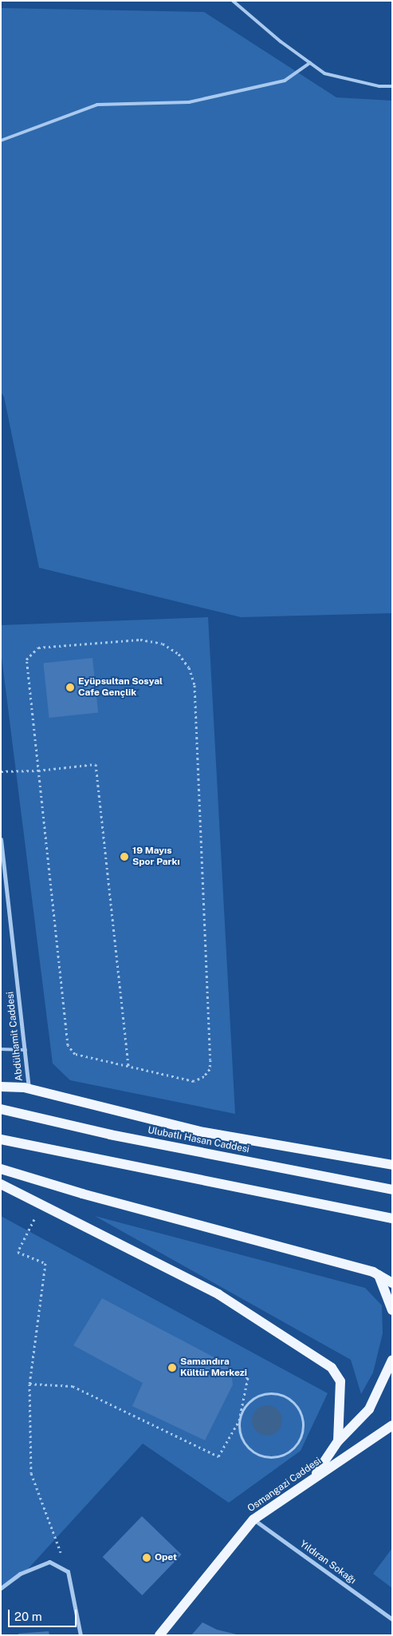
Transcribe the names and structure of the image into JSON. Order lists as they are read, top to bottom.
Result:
{
  "streets": {
    "main road": ["Ulubatlı Hasan Caddesi", "Osmangazi Caddesi"],
    "street": ["Abdülhamit Caddesi", "Yıldıran Sokağı"]
  },
  "crossings": [
    ["Osmangazi Caddesi", "Yıldıran Sokağı"]
  ],
  "places": [
    "Eyüpsultan Sosyal Cafe Gençlik",
    "19 Mayıs Spor Parkı",
    "Samandıra Kültür Merkezi",
    "Opet"
  ],
  "scale_bar": "20 m"
}
